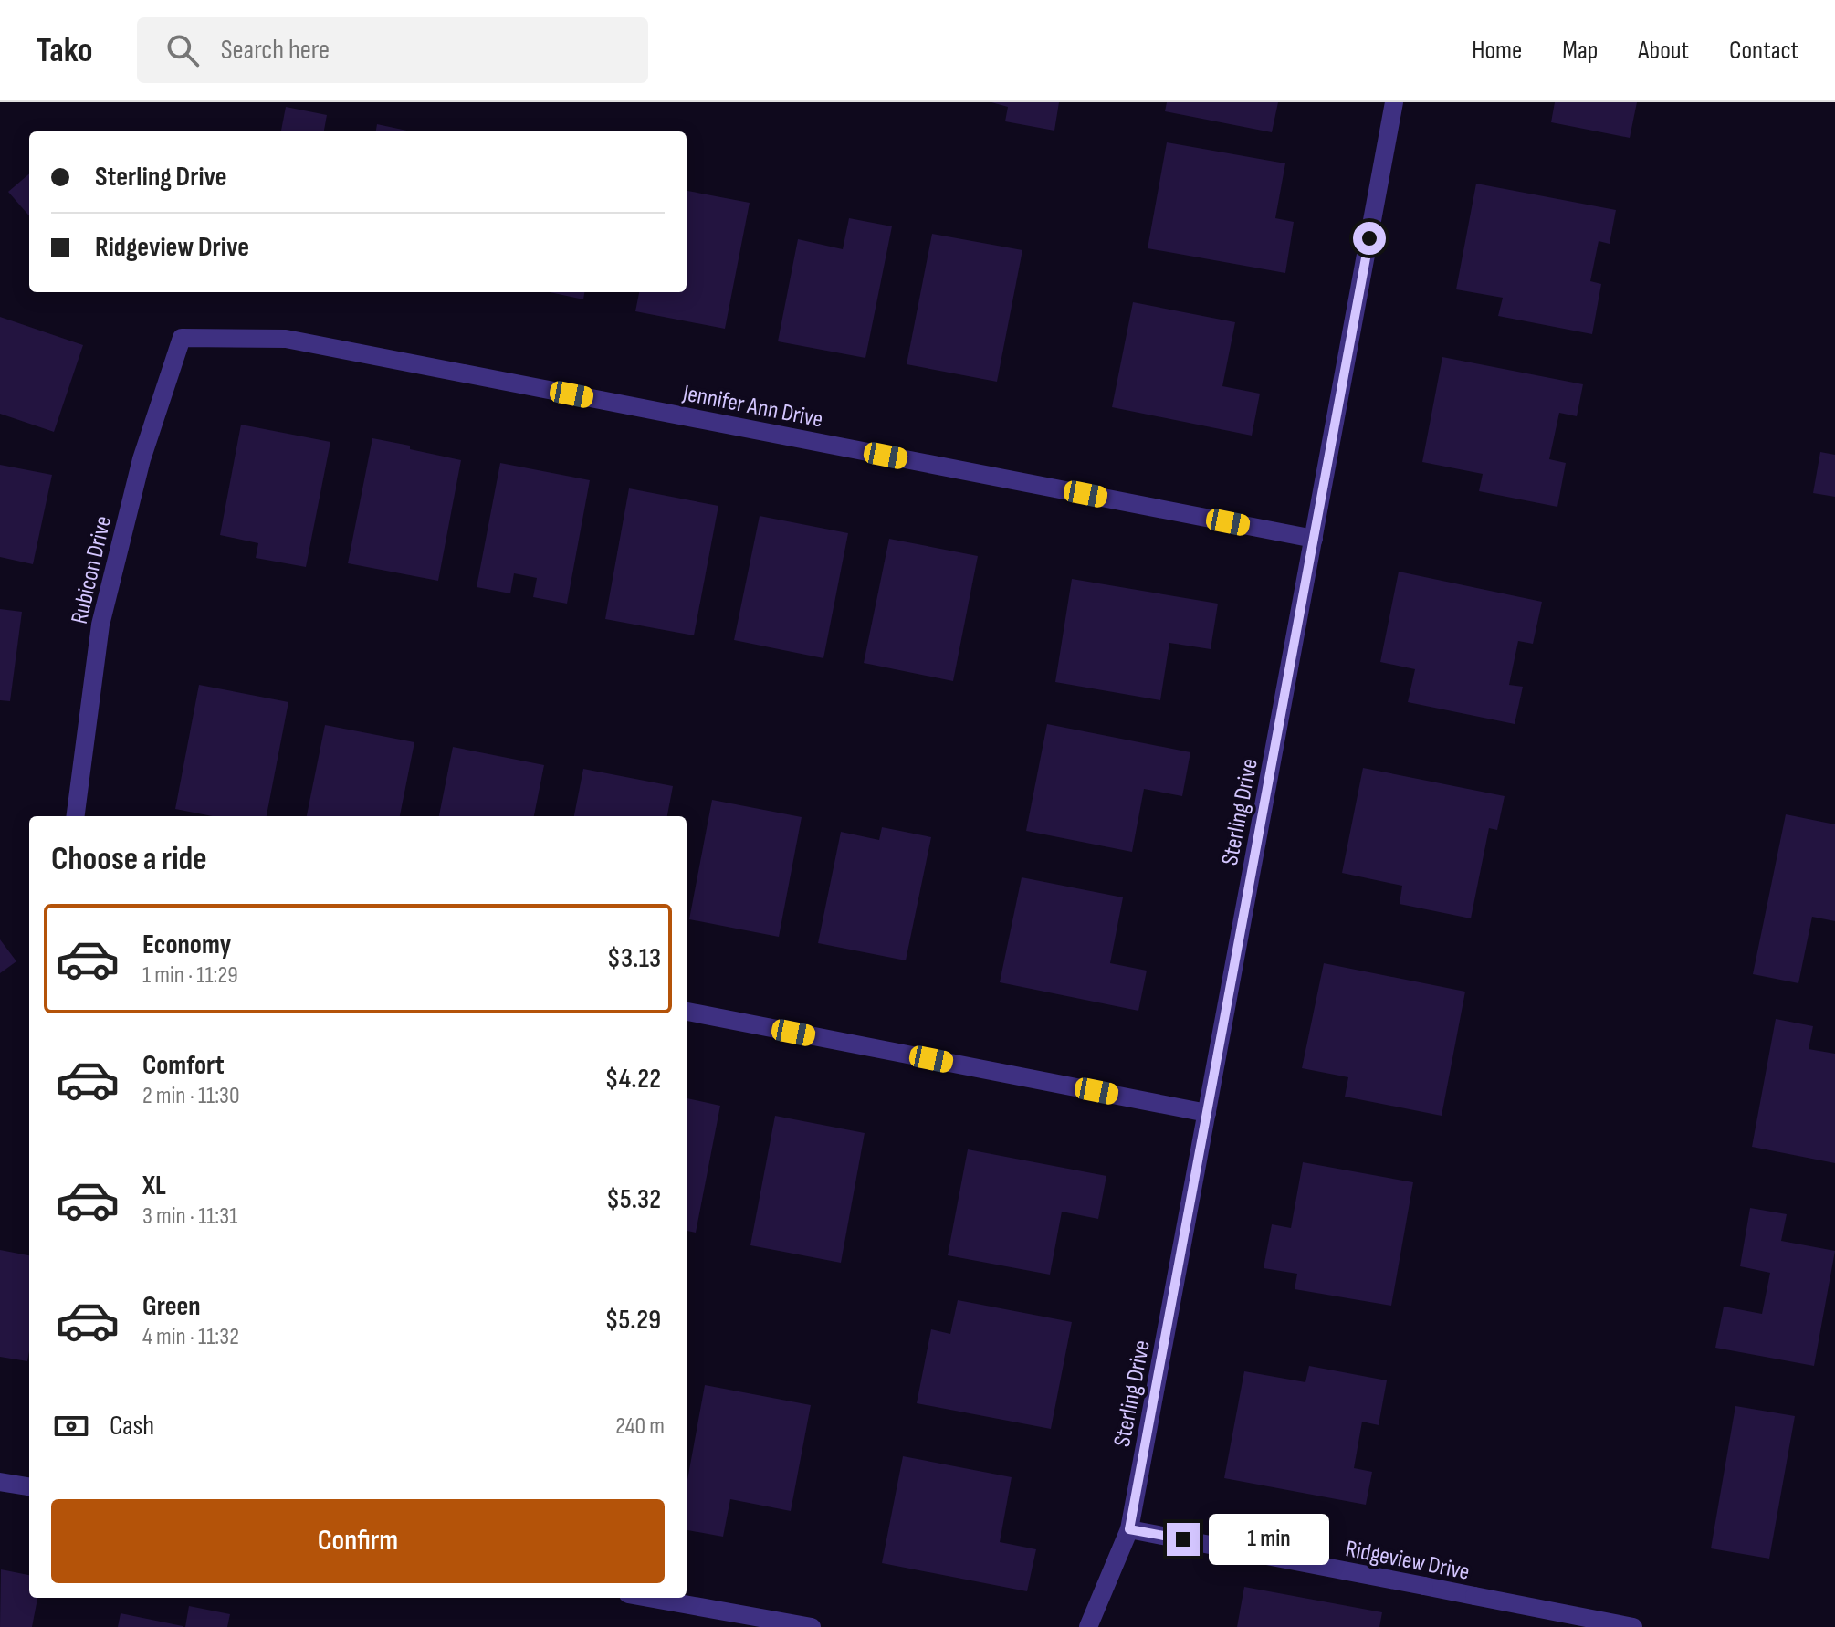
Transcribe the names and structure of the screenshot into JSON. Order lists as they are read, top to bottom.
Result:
{
  "streets": {
    "street": [
      "Jennifer Ann Drive",
      "Rubicon Drive",
      "Sterling Drive",
      "Ridgeview Drive"
    ]
  },
  "crossings": [
    ["Jennifer Ann Drive", "Rubicon Drive"],
    ["Jennifer Ann Drive", "Sterling Drive"],
    ["Sterling Drive", "Ridgeview Drive"]
  ],
  "page": {
    "header": "Tako",
    "search": "Search here",
    "nav": [
      "Home",
      "Map",
      "About",
      "Contact"
    ],
    "banner": ["Sterling Drive", "Ridgeview Drive"],
    "heading": "Choose a ride",
    "list": [
      {
        "name": "Economy",
        "note": "1 min · 11:29",
        "value": "$3.13"
      },
      {
        "name": "Comfort",
        "note": "2 min · 11:30",
        "value": "$4.22"
      },
      {
        "name": "XL",
        "note": "3 min · 11:31",
        "value": "$5.32"
      },
      {
        "name": "Green",
        "note": "4 min · 11:32",
        "value": "$5.29"
      }
    ],
    "pay": ["Cash", "240 m"],
    "buttons": "Confirm",
    "bubble": "1 min"
  }
}
